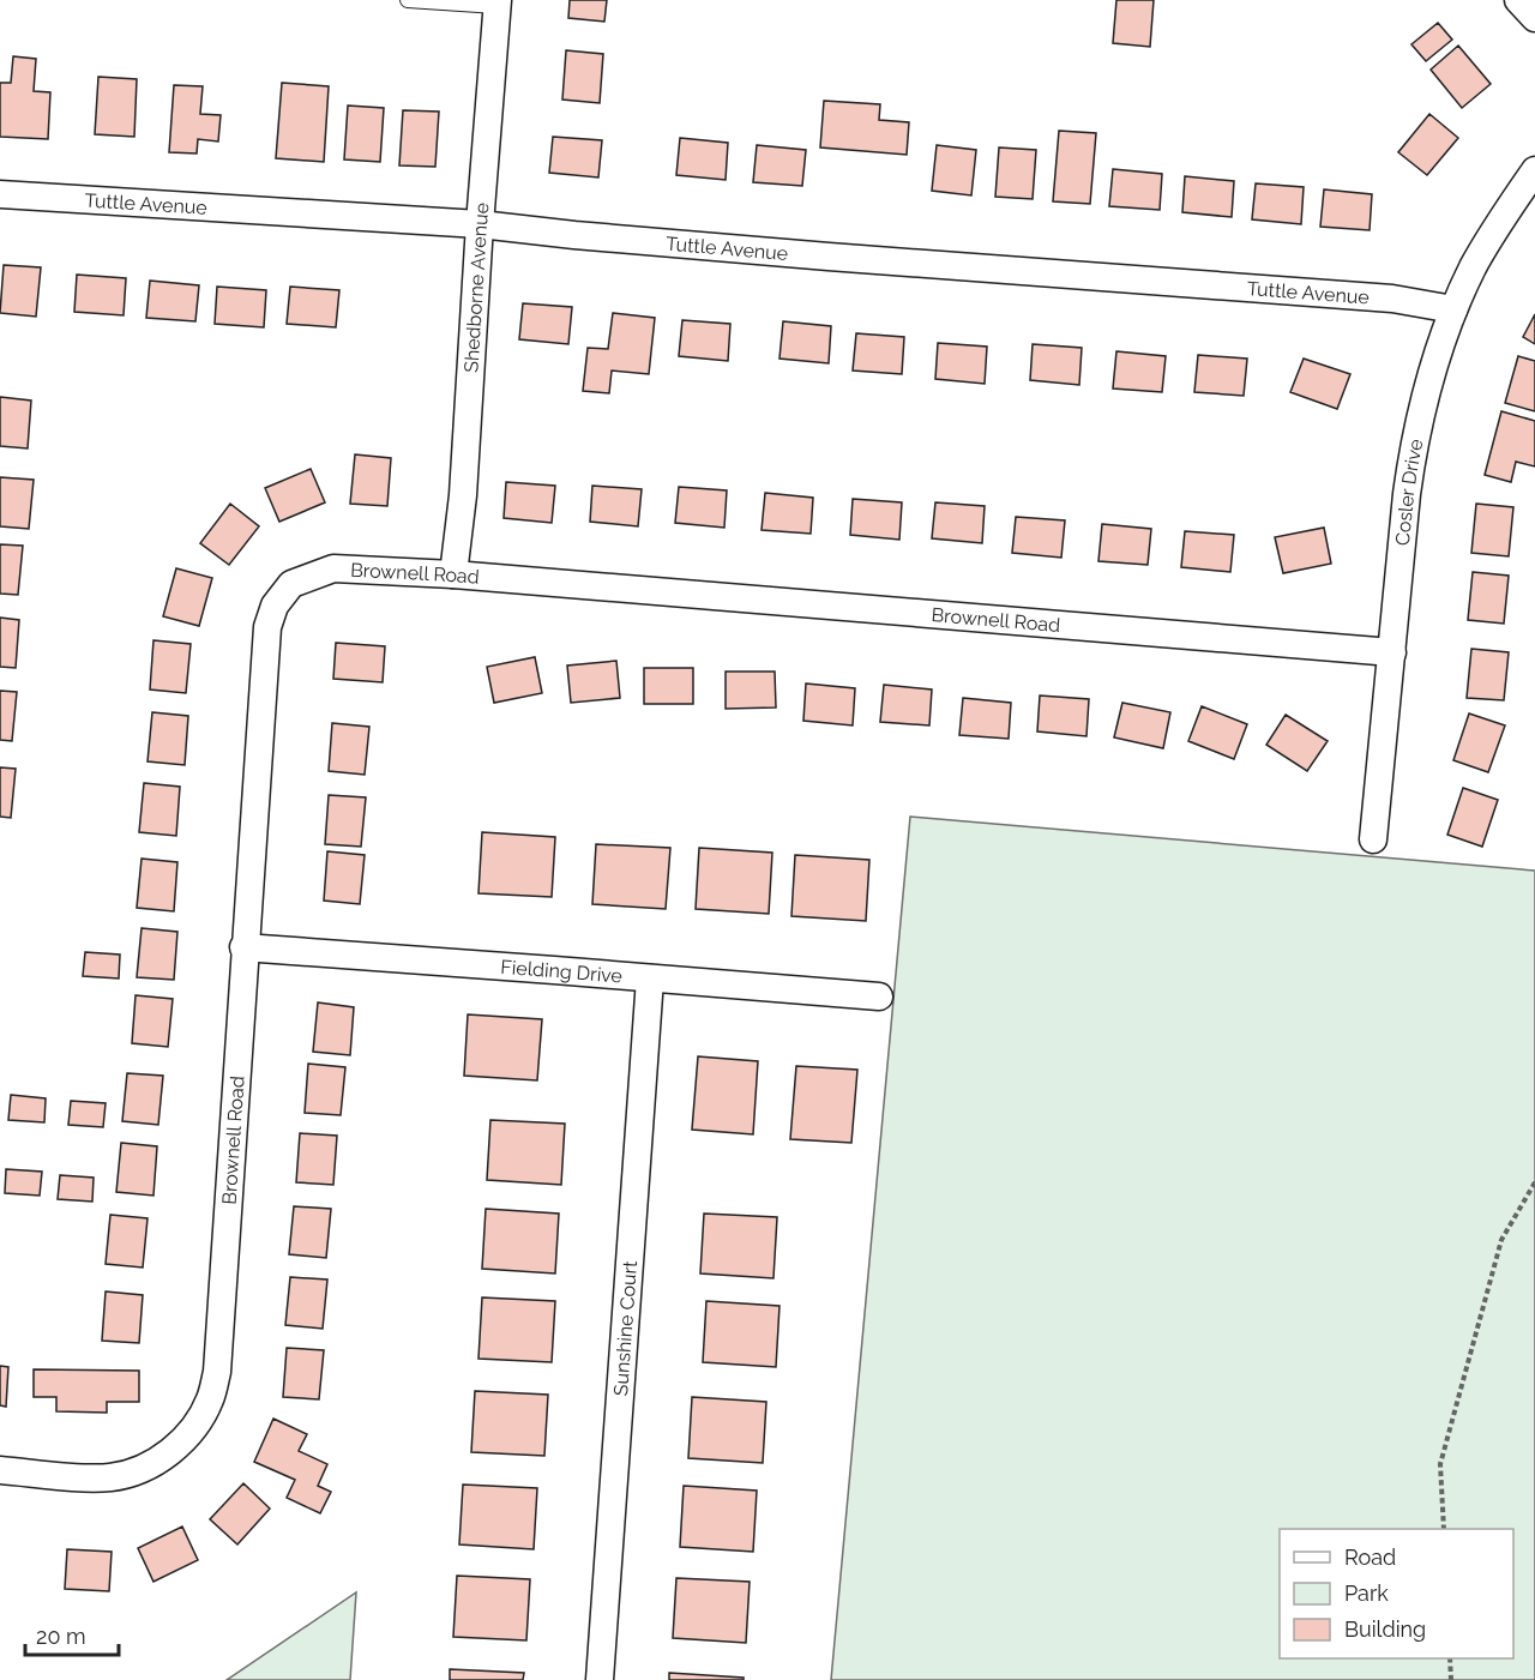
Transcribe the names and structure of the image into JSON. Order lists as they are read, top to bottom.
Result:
{
  "streets": {
    "street": [
      "Tuttle Avenue",
      "Shedborne Avenue",
      "Cosler Drive",
      "Brownell Road",
      "Fielding Drive",
      "Sunshine Court"
    ]
  },
  "crossings": [
    ["Tuttle Avenue", "Shedborne Avenue"],
    ["Tuttle Avenue", "Cosler Drive"],
    ["Shedborne Avenue", "Brownell Road"],
    ["Cosler Drive", "Brownell Road"],
    ["Brownell Road", "Fielding Drive"],
    ["Fielding Drive", "Sunshine Court"]
  ],
  "legend": ["Road", "Park", "Building"],
  "scale_bar": "20 m"
}
